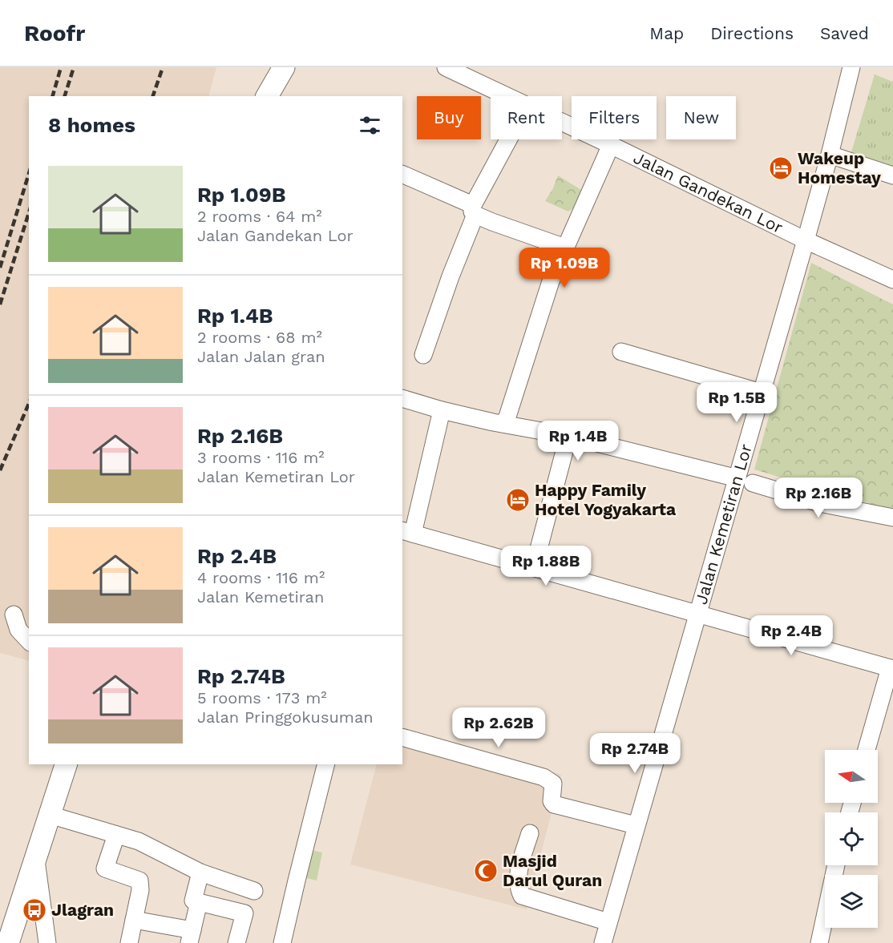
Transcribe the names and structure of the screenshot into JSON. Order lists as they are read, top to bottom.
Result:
{
  "streets": {
    "street": ["Jalan Gandekan Lor", "Jalan Kemetiran Lor"]
  },
  "crossings": [
    ["Jalan Gandekan Lor", "Jalan Kemetiran Lor"]
  ],
  "places": {
    "hotel": ["Wakeup Homestay", "Happy Family Hotel Yogyakarta"],
    "mosque": ["Masjid Darul Quran"],
    "bus stop": ["Jlagran"]
  },
  "north": "left",
  "page": {
    "header": "Roofr",
    "nav": ["Map", "Directions", "Saved"],
    "chip": [
      "Buy",
      "Rent",
      "Filters",
      "New"
    ],
    "heading": "8 homes",
    "list": [
      {
        "name": "Rp 1.09B",
        "note": "2 rooms · 64 m² · Jalan Gandekan Lor"
      },
      {
        "name": "Rp 1.4B",
        "note": "2 rooms · 68 m² · Jalan Jalan gran"
      },
      {
        "name": "Rp 2.16B",
        "note": "3 rooms · 116 m² · Jalan Kemetiran Lor"
      },
      {
        "name": "Rp 2.4B",
        "note": "4 rooms · 116 m² · Jalan Kemetiran"
      },
      {
        "name": "Rp 2.74B",
        "note": "5 rooms · 173 m² · Jalan Pringgokusuman"
      }
    ],
    "price": [
      "Rp 1.09B",
      "Rp 1.5B",
      "Rp 1.4B",
      "Rp 2.16B",
      "Rp 1.88B",
      "Rp 2.4B",
      "Rp 2.62B",
      "Rp 2.74B"
    ]
  }
}
